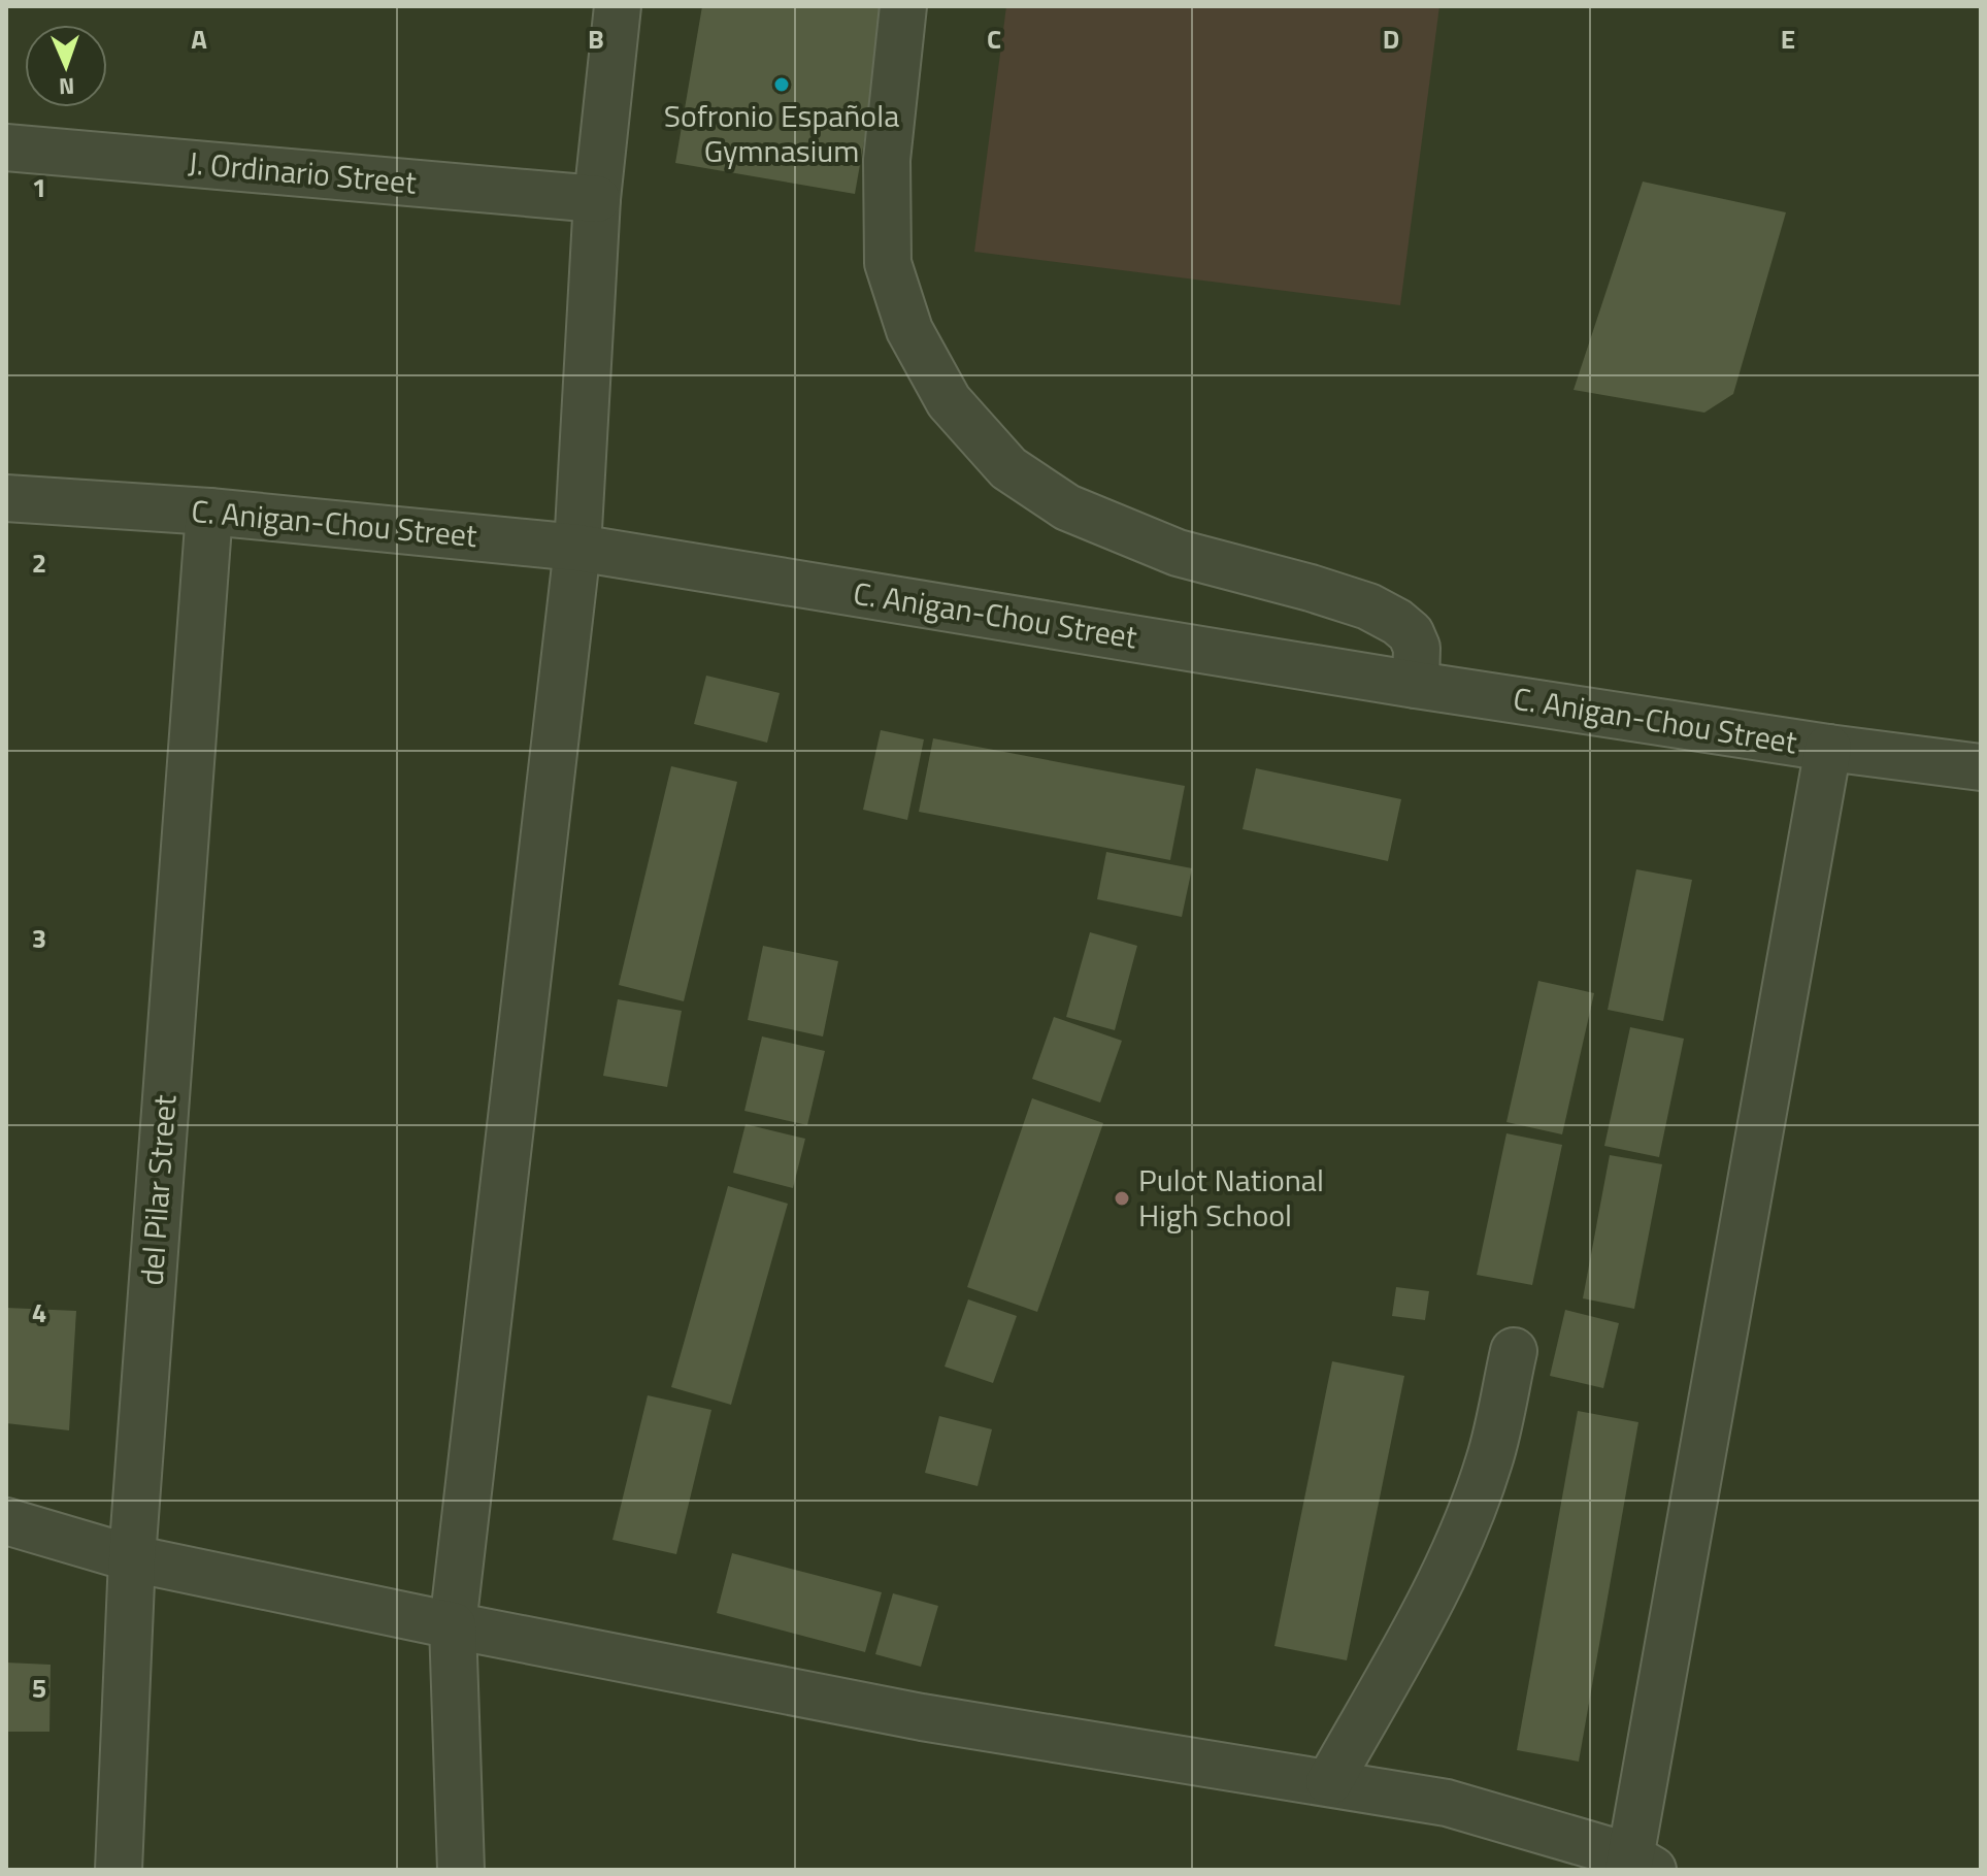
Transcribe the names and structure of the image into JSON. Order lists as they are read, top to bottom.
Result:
{
  "streets": {
    "street": ["J. Ordinario Street", "C. Anigan-Chou Street", "del Pilar Street"]
  },
  "crossings": [
    ["C. Anigan-Chou Street", "del Pilar Street"]
  ],
  "places": ["Sofronio Española Gymnasium", "Pulot National High School"],
  "north": "bottom",
  "grid": {
    "columns": [
      "A",
      "B",
      "C",
      "D",
      "E"
    ],
    "rows": [
      "1",
      "2",
      "3",
      "4",
      "5"
    ]
  }
}
